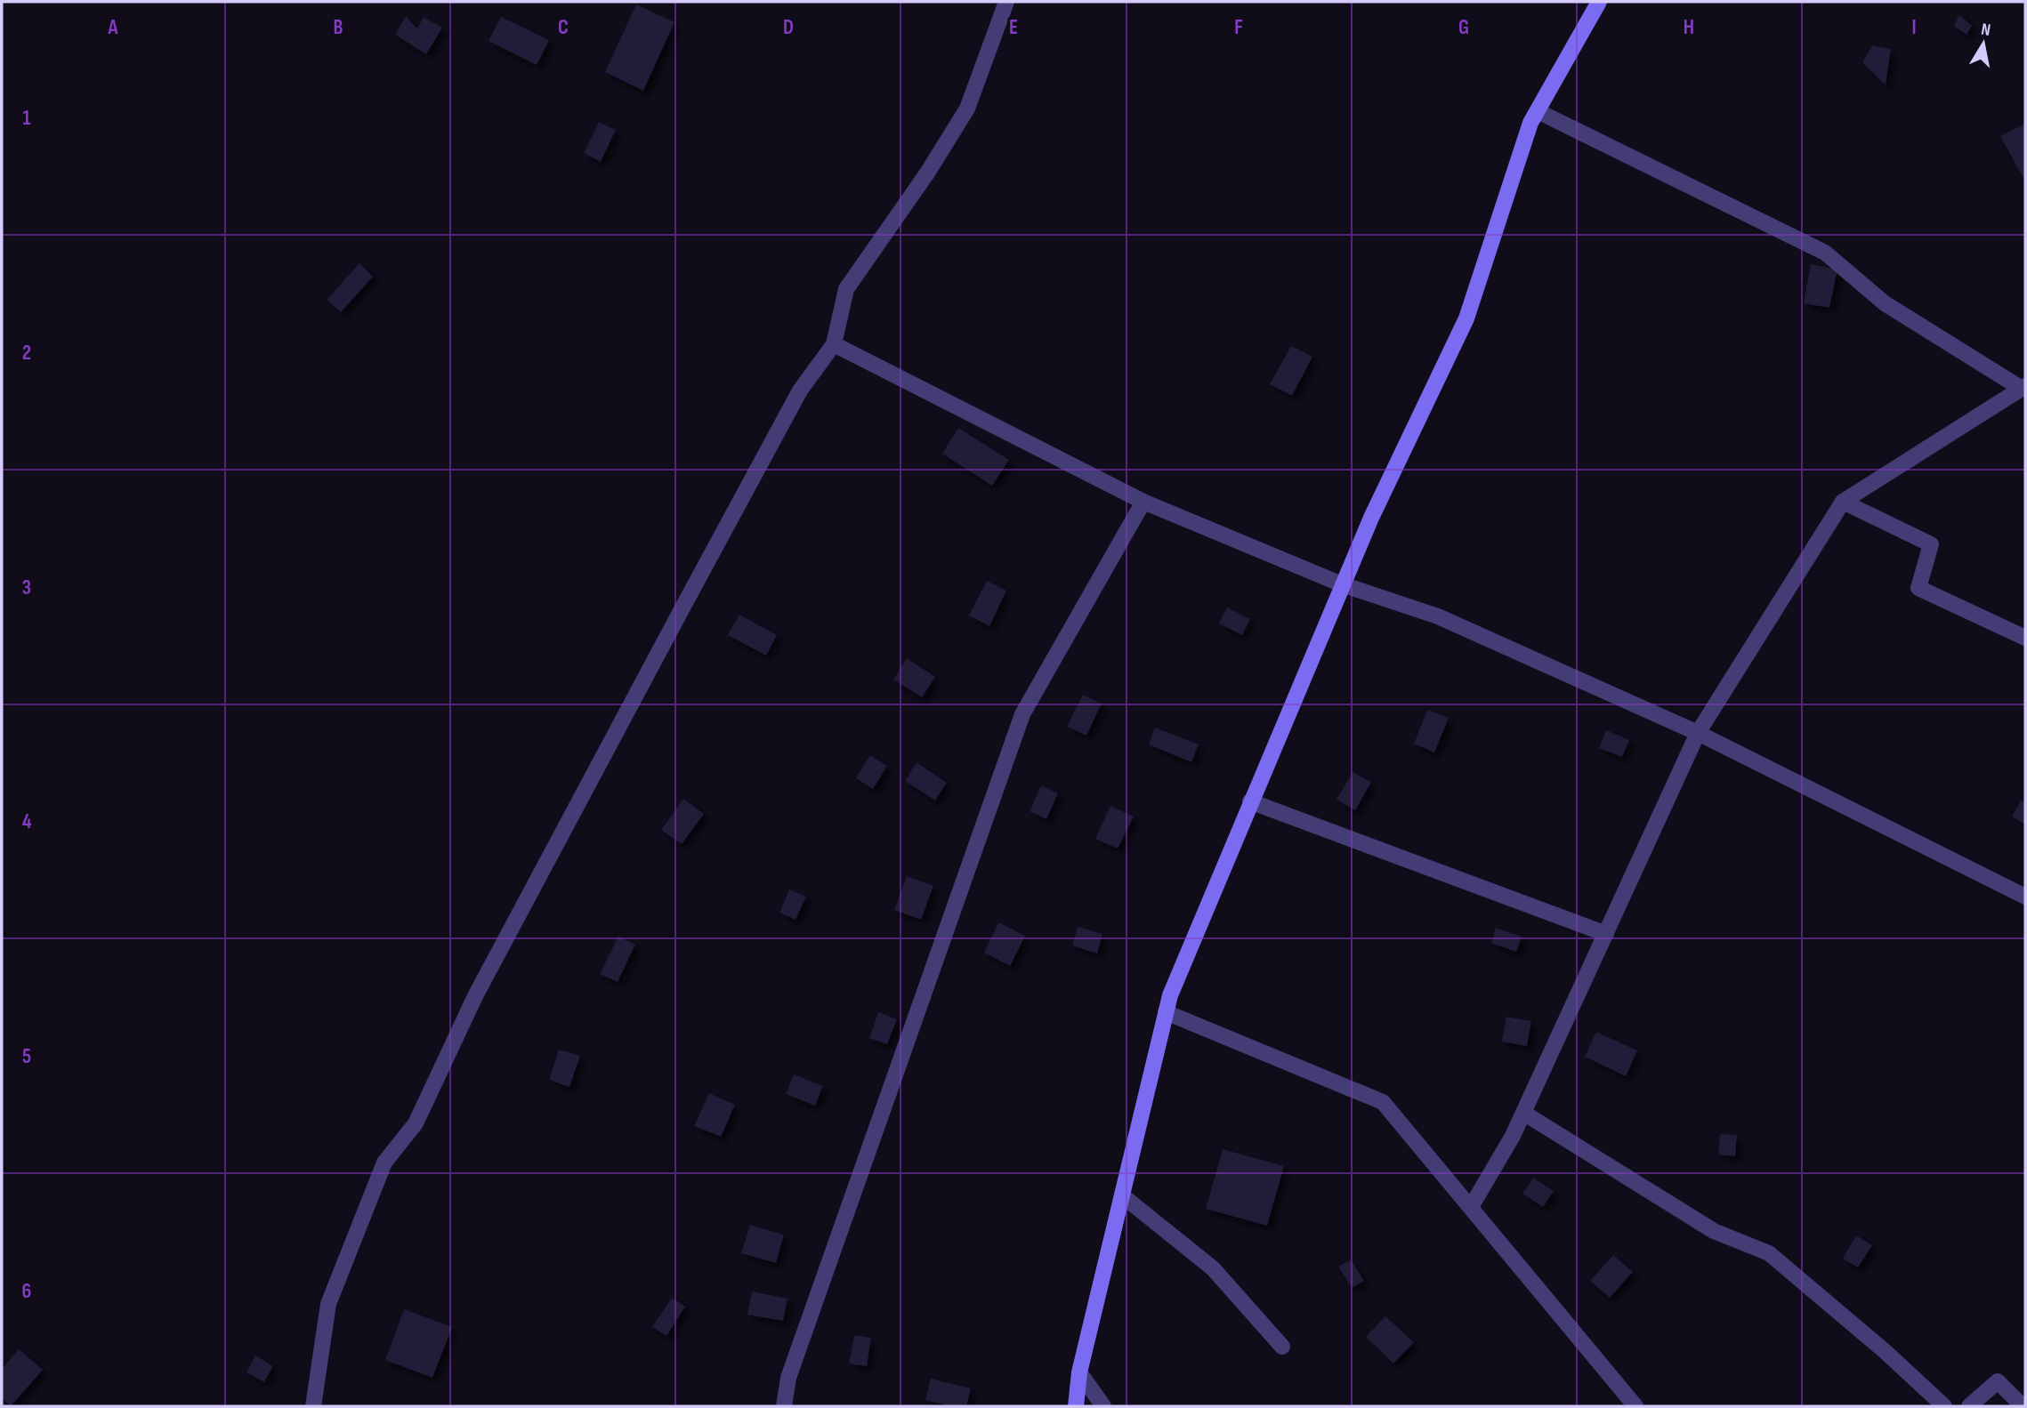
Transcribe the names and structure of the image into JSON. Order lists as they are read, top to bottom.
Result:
{
  "north": "top",
  "grid": {
    "columns": [
      "A",
      "B",
      "C",
      "D",
      "E",
      "F",
      "G",
      "H",
      "I"
    ],
    "rows": [
      "1",
      "2",
      "3",
      "4",
      "5",
      "6"
    ]
  }
}
